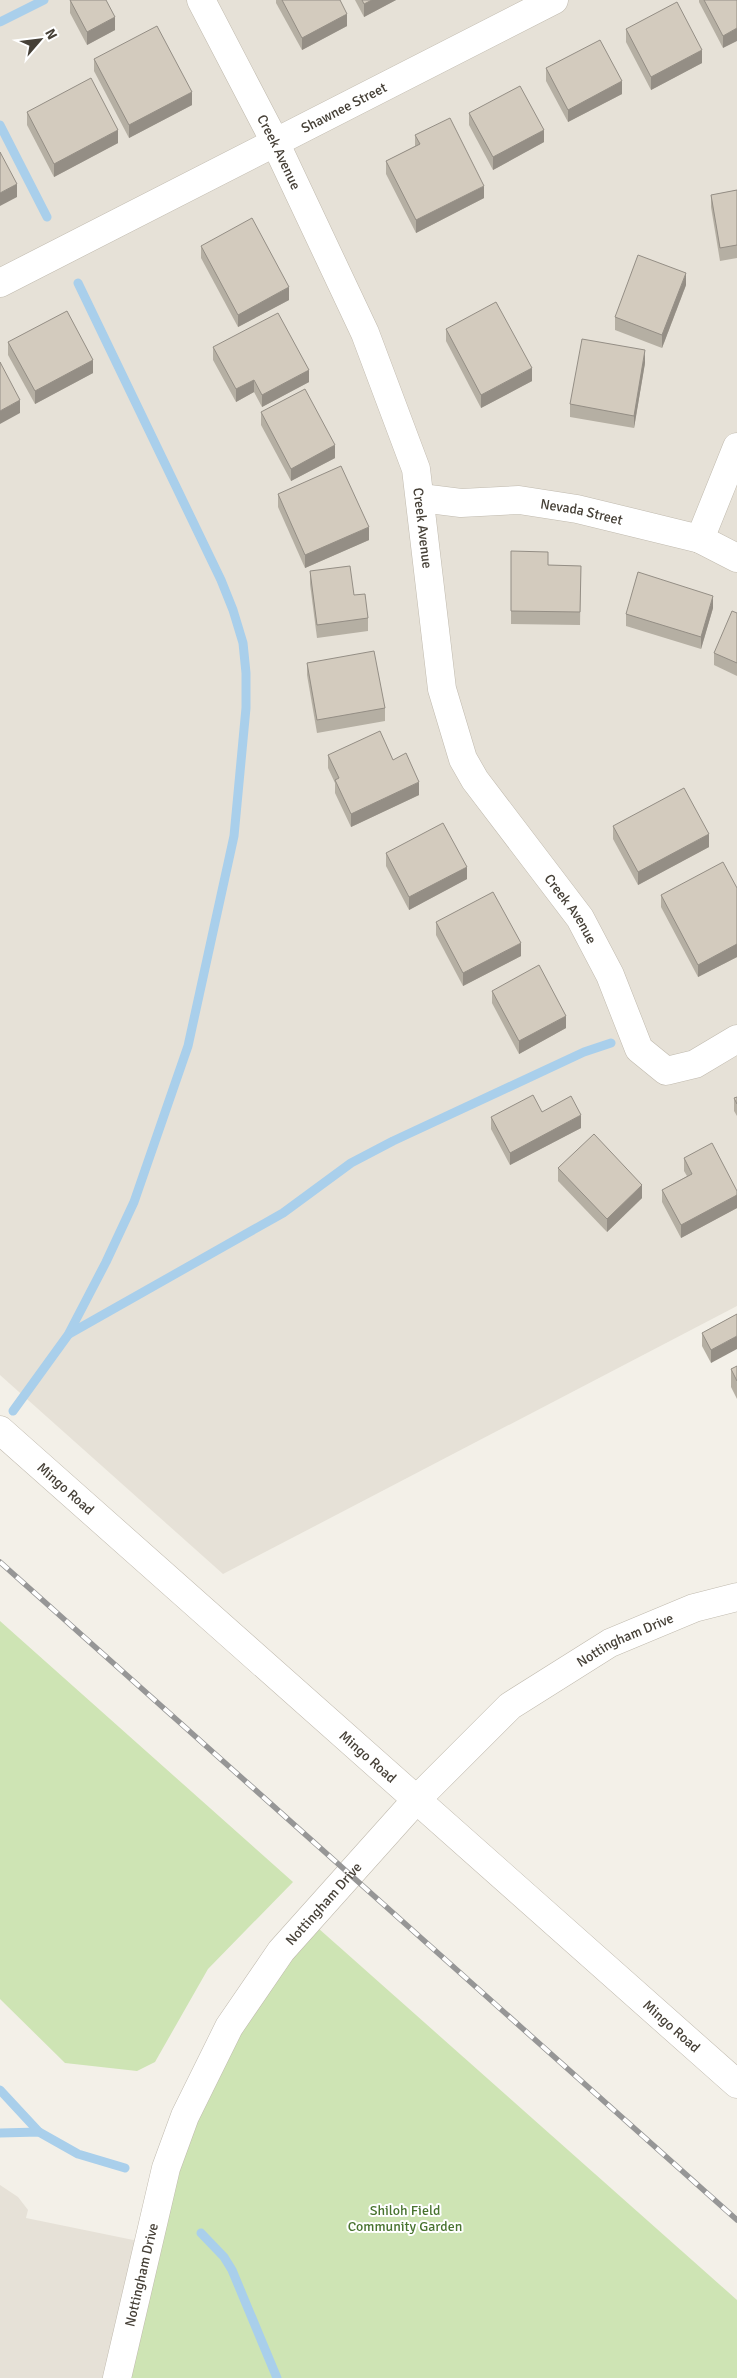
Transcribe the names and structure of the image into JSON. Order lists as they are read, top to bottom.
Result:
{
  "streets": {
    "street": [
      "Shawnee Street",
      "Creek Avenue",
      "Nevada Street",
      "Mingo Road",
      "Nottingham Drive"
    ]
  },
  "crossings": [
    ["Shawnee Street", "Creek Avenue"],
    ["Creek Avenue", "Nevada Street"],
    ["Mingo Road", "Nottingham Drive"]
  ],
  "parks": ["Shiloh Field Community Garden"],
  "north": "top right"
}
